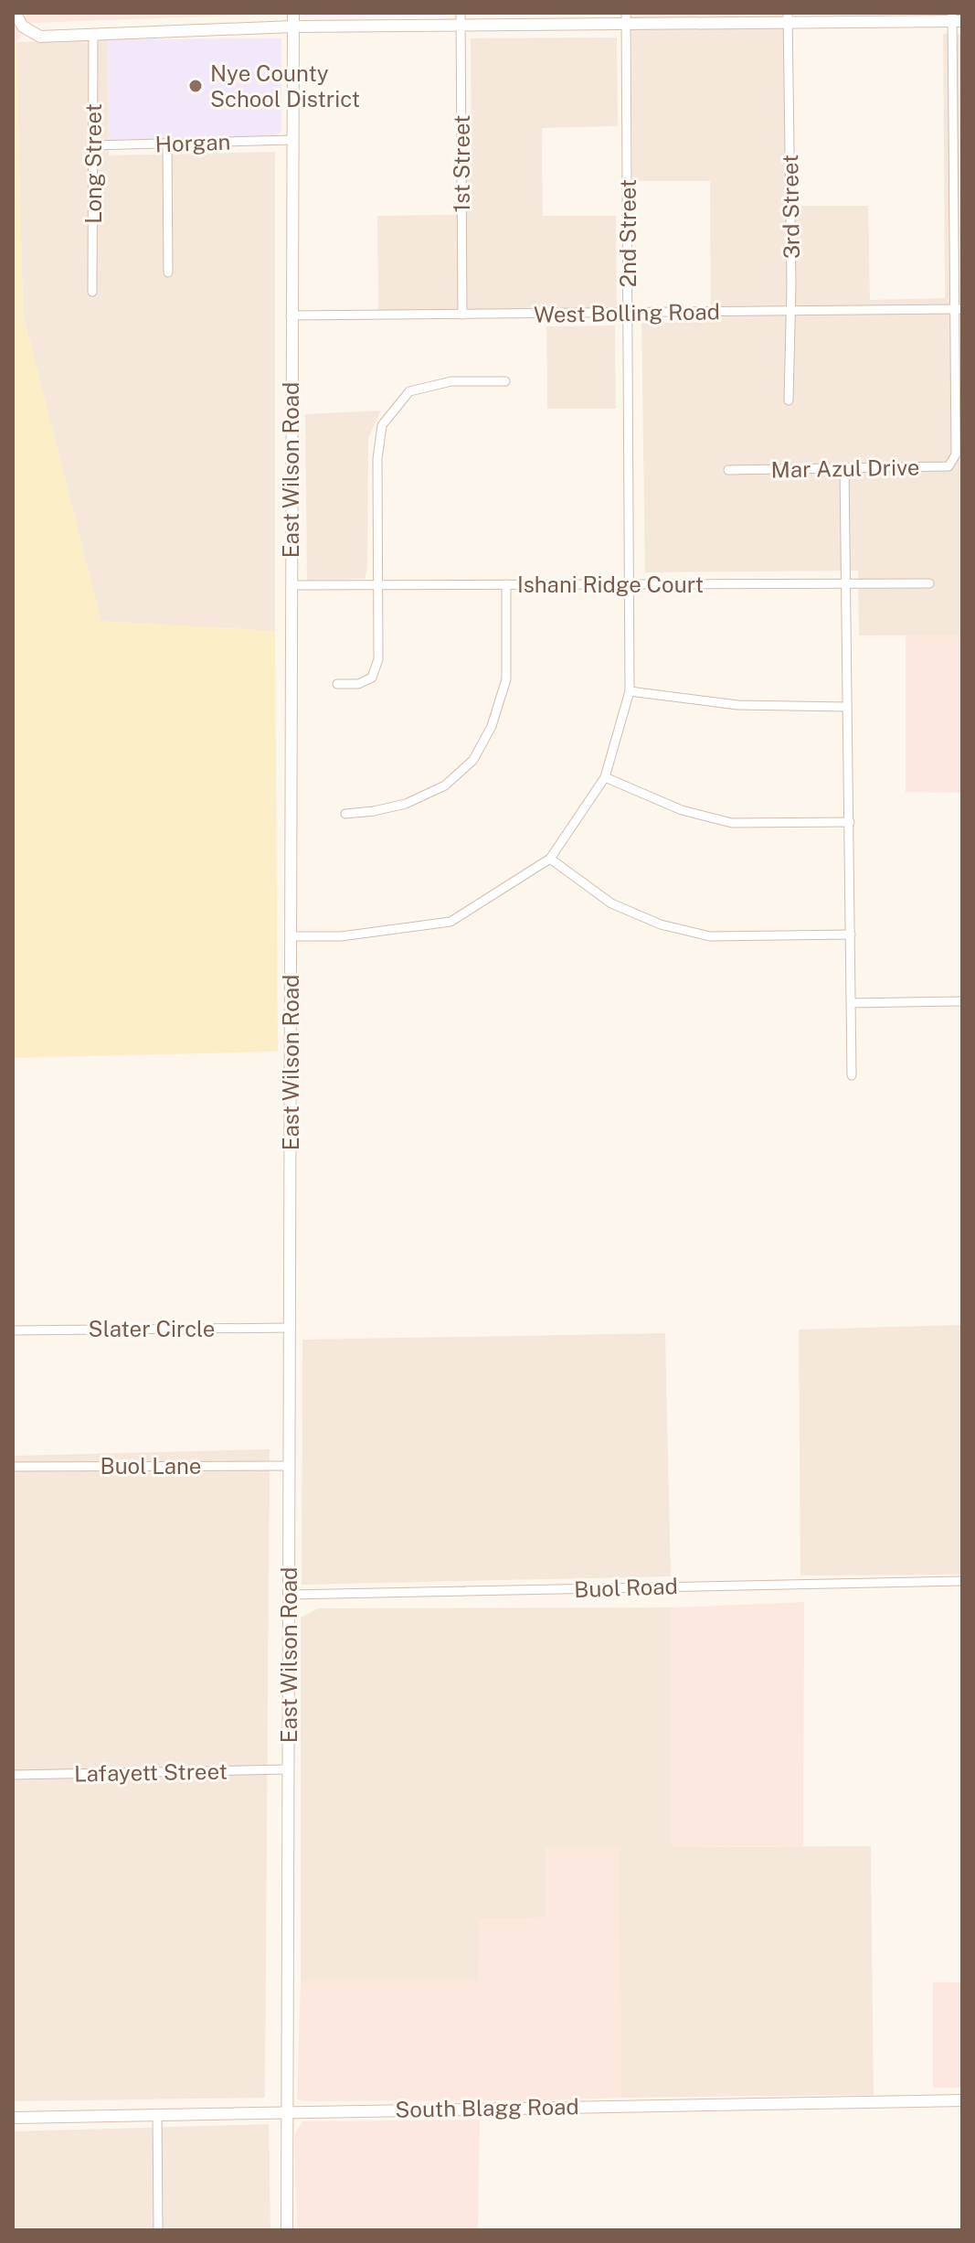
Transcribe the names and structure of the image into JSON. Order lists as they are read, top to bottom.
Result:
{
  "streets": {
    "street": [
      "Horgan",
      "Long Street",
      "1st Street",
      "3rd Street",
      "2nd Street",
      "West Bolling Road",
      "Mar Azul Drive",
      "East Wilson Road",
      "Ishani Ridge Court",
      "Slater Circle",
      "Buol Lane",
      "Buol Road",
      "Lafayett Street",
      "South Blagg Road"
    ]
  },
  "crossings": [
    ["Horgan", "Long Street"],
    ["Horgan", "East Wilson Road"],
    ["1st Street", "West Bolling Road"],
    ["3rd Street", "West Bolling Road"],
    ["2nd Street", "West Bolling Road"],
    ["2nd Street", "Ishani Ridge Court"],
    ["West Bolling Road", "Mar Azul Drive"],
    ["West Bolling Road", "East Wilson Road"],
    ["East Wilson Road", "Ishani Ridge Court"],
    ["East Wilson Road", "Slater Circle"],
    ["East Wilson Road", "Buol Lane"],
    ["East Wilson Road", "Buol Road"],
    ["East Wilson Road", "Lafayett Street"],
    ["East Wilson Road", "South Blagg Road"]
  ],
  "places": ["Nye County School District"]
}
